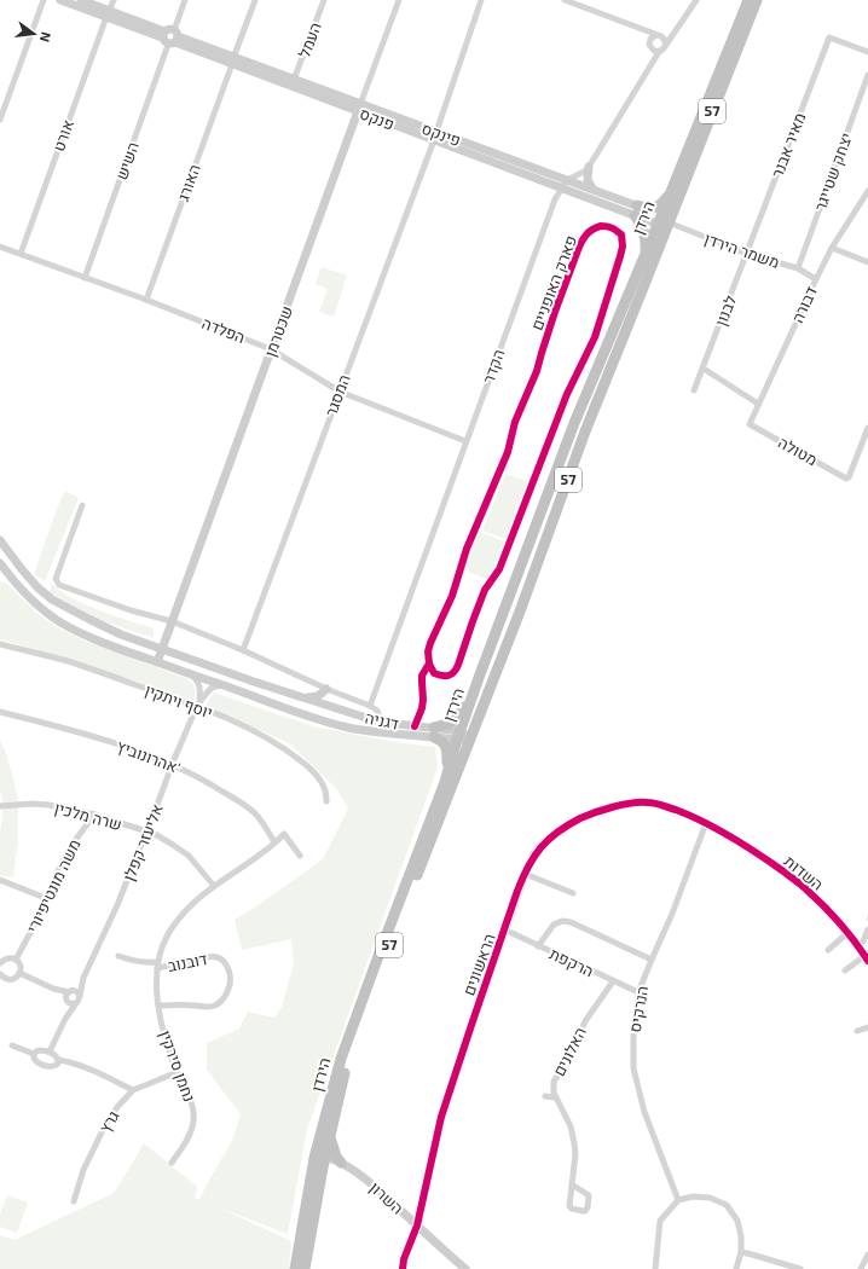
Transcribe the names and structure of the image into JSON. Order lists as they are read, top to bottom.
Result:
{
  "streets": {
    "highway": ["57", "הירדן"],
    "street": [
      "העמל",
      "פנקס",
      "פינקס",
      "אורט",
      "מאיר אבנר",
      "השיש",
      "יצחק שטייגר",
      "האורג",
      "משמר הירדן",
      "דבורה",
      "לבנון",
      "הפלדה",
      "שכטרמן",
      "הקדר",
      "המסגר",
      "מטולה",
      "יוסף ויתקין",
      "דגניה",
      "אהרונוביץ'",
      "שרה מלכין",
      "אליעזר קפלן",
      "השדות",
      "משה מונטיפיורי",
      "דובנוב",
      "הרקפת",
      "הראשונים",
      "הנרקיס",
      "האלונים",
      "נחמן סירקין",
      "גרץ",
      "השרון"
    ],
    "cycle path": ["פארק האופניים"]
  },
  "crossings": [
    ["57", "הירדן"],
    ["57", "השרון"],
    ["פנקס", "פינקס"],
    ["פנקס", "השיש"],
    ["פנקס", "האורג"],
    ["פנקס", "שכטרמן"],
    ["פנקס", "הקדר"],
    ["פנקס", "המסגר"],
    ["פינקס", "הירדן"],
    ["פינקס", "משמר הירדן"],
    ["פינקס", "הקדר"],
    ["פינקס", "המסגר"],
    ["אורט", "הפלדה"],
    ["מאיר אבנר", "משמר הירדן"],
    ["מאיר אבנר", "לבנון"],
    ["השיש", "הפלדה"],
    ["יצחק שטייגר", "משמר הירדן"],
    ["האורג", "הפלדה"],
    ["הירדן", "משמר הירדן"],
    ["הירדן", "דגניה"],
    ["הירדן", "השרון"],
    ["משמר הירדן", "דבורה"],
    ["משמר הירדן", "לבנון"],
    ["דבורה", "מטולה"],
    ["הפלדה", "שכטרמן"],
    ["הפלדה", "הקדר"],
    ["הפלדה", "המסגר"],
    ["שכטרמן", "דגניה"],
    ["יוסף ויתקין", "אליעזר קפלן"],
    ["דגניה", "אליעזר קפלן"],
    ["אהרונוביץ'", "אליעזר קפלן"],
    ["אהרונוביץ'", "נחמן סירקין"],
    ["שרה מלכין", "אליעזר קפלן"],
    ["שרה מלכין", "משה מונטיפיורי"],
    ["שרה מלכין", "נחמן סירקין"],
    ["השדות", "הראשונים"],
    ["השדות", "הנרקיס"],
    ["דובנוב", "נחמן סירקין"],
    ["הרקפת", "הראשונים"],
    ["הרקפת", "הנרקיס"],
    ["הרקפת", "האלונים"],
    ["הראשונים", "הנרקיס"],
    ["הראשונים", "השרון"],
    ["נחמן סירקין", "גרץ"]
  ],
  "north": "right"
}
